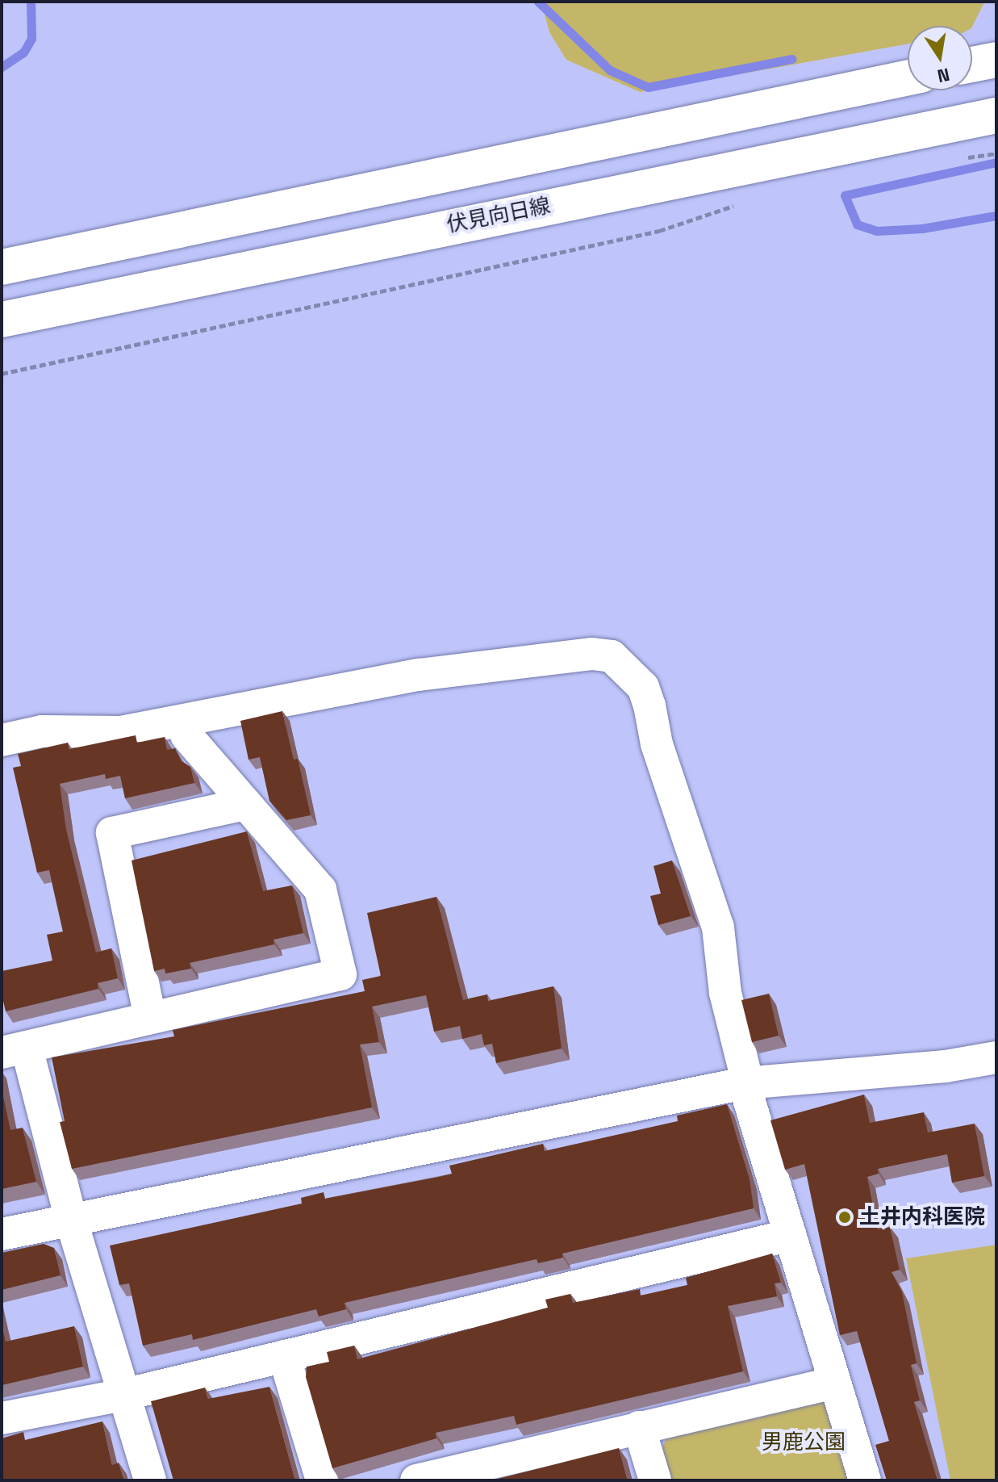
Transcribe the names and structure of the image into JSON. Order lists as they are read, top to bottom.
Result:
{
  "streets": {
    "street": ["伏見向日線"]
  },
  "parks": ["男鹿公園"],
  "places": ["土井内科医院"],
  "north": "bottom"
}
